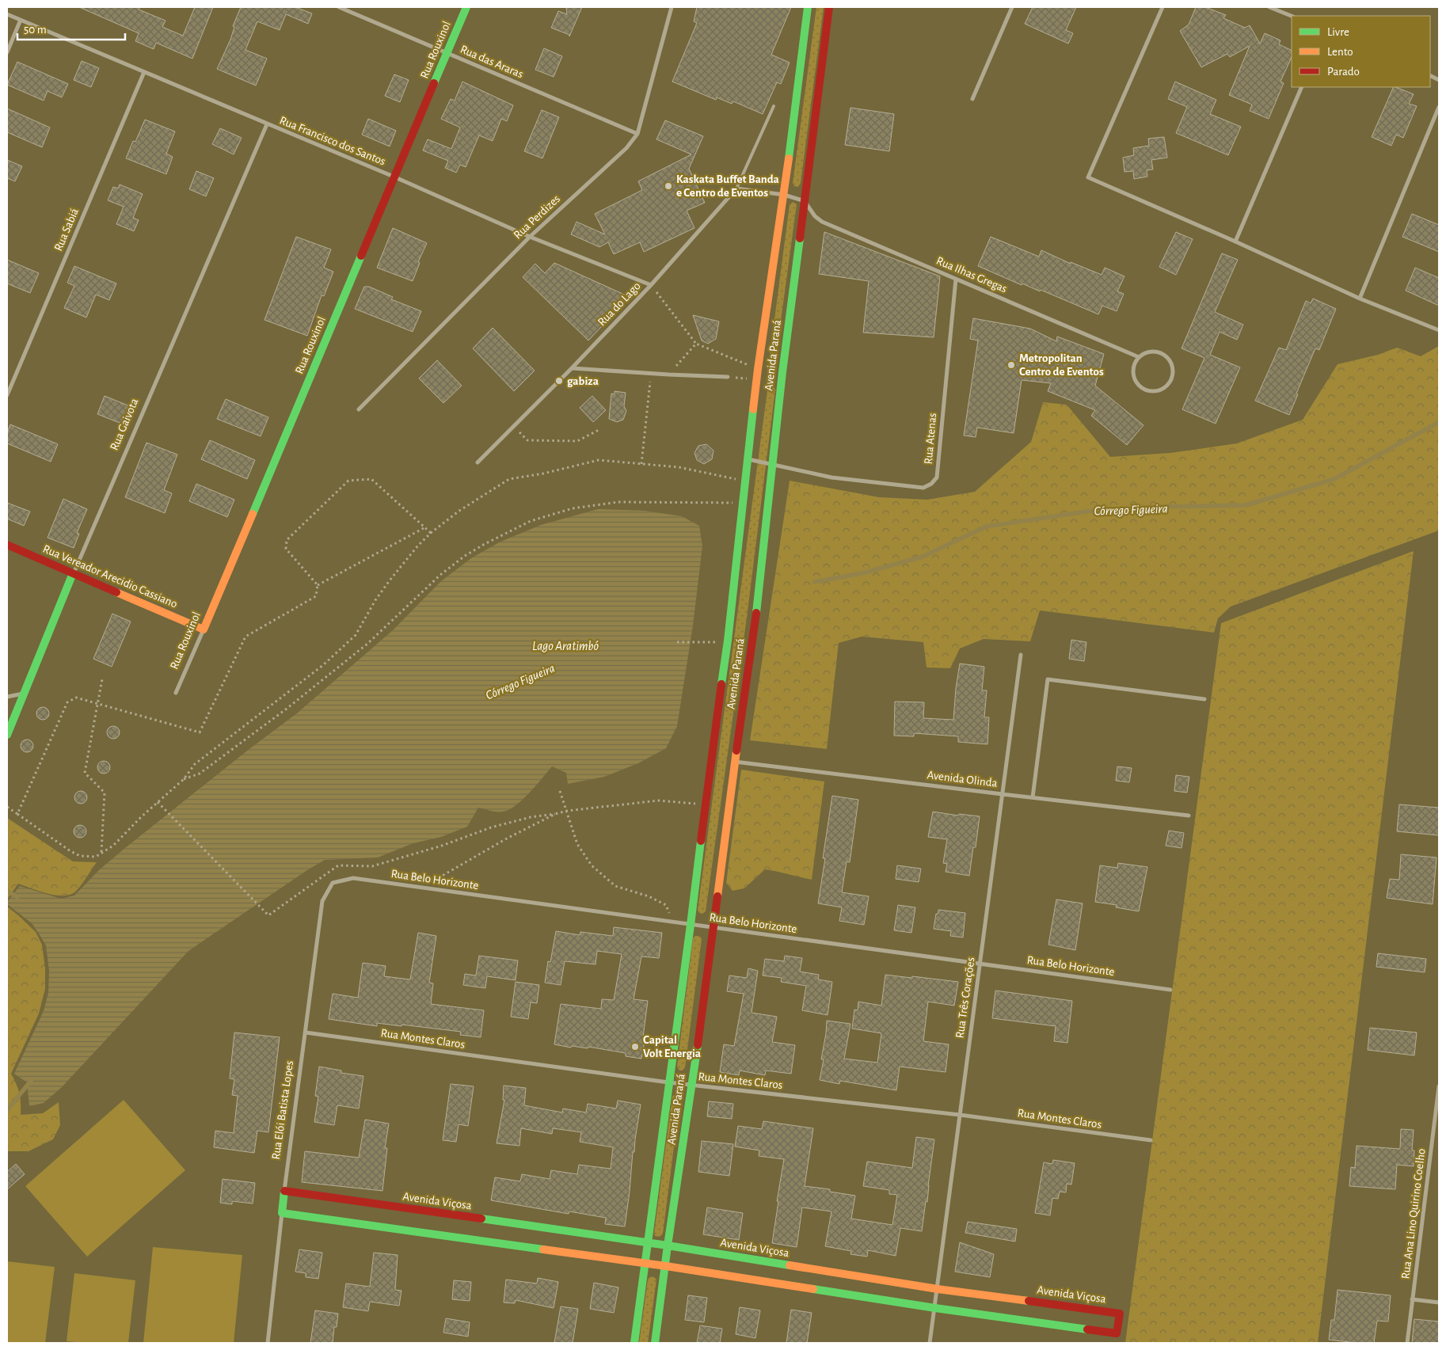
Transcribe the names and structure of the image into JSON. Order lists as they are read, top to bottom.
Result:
{
  "streets": {
    "street": [
      "Rua Rouxinol",
      "Rua das Araras",
      "Rua Francisco dos Santos",
      "Rua Perdizes",
      "Rua Sabiá",
      "Rua Ilhas Gregas",
      "Rua do Lago",
      "Avenida Paraná",
      "Rua Gaivota",
      "Rua Atenas",
      "Rua Vereador Arecidio Cassiano",
      "Avenida Olinda",
      "Rua Belo Horizonte",
      "Rua Três Corações",
      "Rua Montes Claros",
      "Rua Elói Batista Lopes",
      "Avenida Viçosa",
      "Rua Ana Lino Quirino Coelho"
    ]
  },
  "crossings": [
    ["Rua Rouxinol", "Rua das Araras"],
    ["Rua Rouxinol", "Rua Francisco dos Santos"],
    ["Rua Rouxinol", "Rua Vereador Arecidio Cassiano"],
    ["Rua das Araras", "Rua Perdizes"],
    ["Rua Francisco dos Santos", "Rua Perdizes"],
    ["Rua Francisco dos Santos", "Rua Sabiá"],
    ["Rua Francisco dos Santos", "Rua do Lago"],
    ["Rua Francisco dos Santos", "Rua Gaivota"],
    ["Rua Ilhas Gregas", "Avenida Paraná"],
    ["Rua Ilhas Gregas", "Rua Atenas"],
    ["Avenida Paraná", "Rua Atenas"],
    ["Avenida Paraná", "Avenida Olinda"],
    ["Avenida Paraná", "Rua Belo Horizonte"],
    ["Avenida Paraná", "Rua Montes Claros"],
    ["Avenida Paraná", "Avenida Viçosa"],
    ["Rua Gaivota", "Rua Vereador Arecidio Cassiano"],
    ["Avenida Olinda", "Rua Três Corações"],
    ["Rua Belo Horizonte", "Rua Três Corações"],
    ["Rua Belo Horizonte", "Rua Elói Batista Lopes"],
    ["Rua Três Corações", "Rua Montes Claros"],
    ["Rua Três Corações", "Avenida Viçosa"],
    ["Rua Montes Claros", "Rua Elói Batista Lopes"],
    ["Rua Elói Batista Lopes", "Avenida Viçosa"]
  ],
  "water": ["Córrego Figueira", "Lago Aratimbó"],
  "places": [
    "Kaskata Buffet Banda e Centro de Eventos",
    "Metropolitan Centro de Eventos",
    "gabiza",
    "Capital Volt Energia"
  ],
  "legend": ["Livre", "Lento", "Parado"],
  "scale_bar": "50 m"
}
